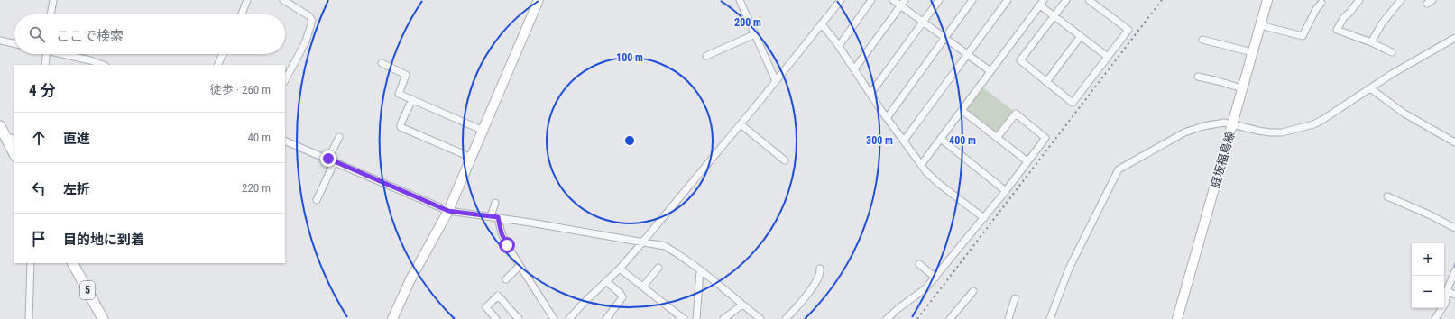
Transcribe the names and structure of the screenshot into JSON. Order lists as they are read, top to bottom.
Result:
{
  "streets": {
    "main road": ["5"],
    "street": ["庭坂福島線"]
  },
  "page": {
    "search": "ここで検索",
    "heading": ["4 分", "徒歩 · 260 m"],
    "list": [
      ["直進", "40 m"],
      ["左折", "220 m"],
      "目的地に到着"
    ],
    "map_buttons": ["+", "−"]
  },
  "rings": [
    "200 m",
    "100 m",
    "300 m",
    "400 m"
  ]
}
